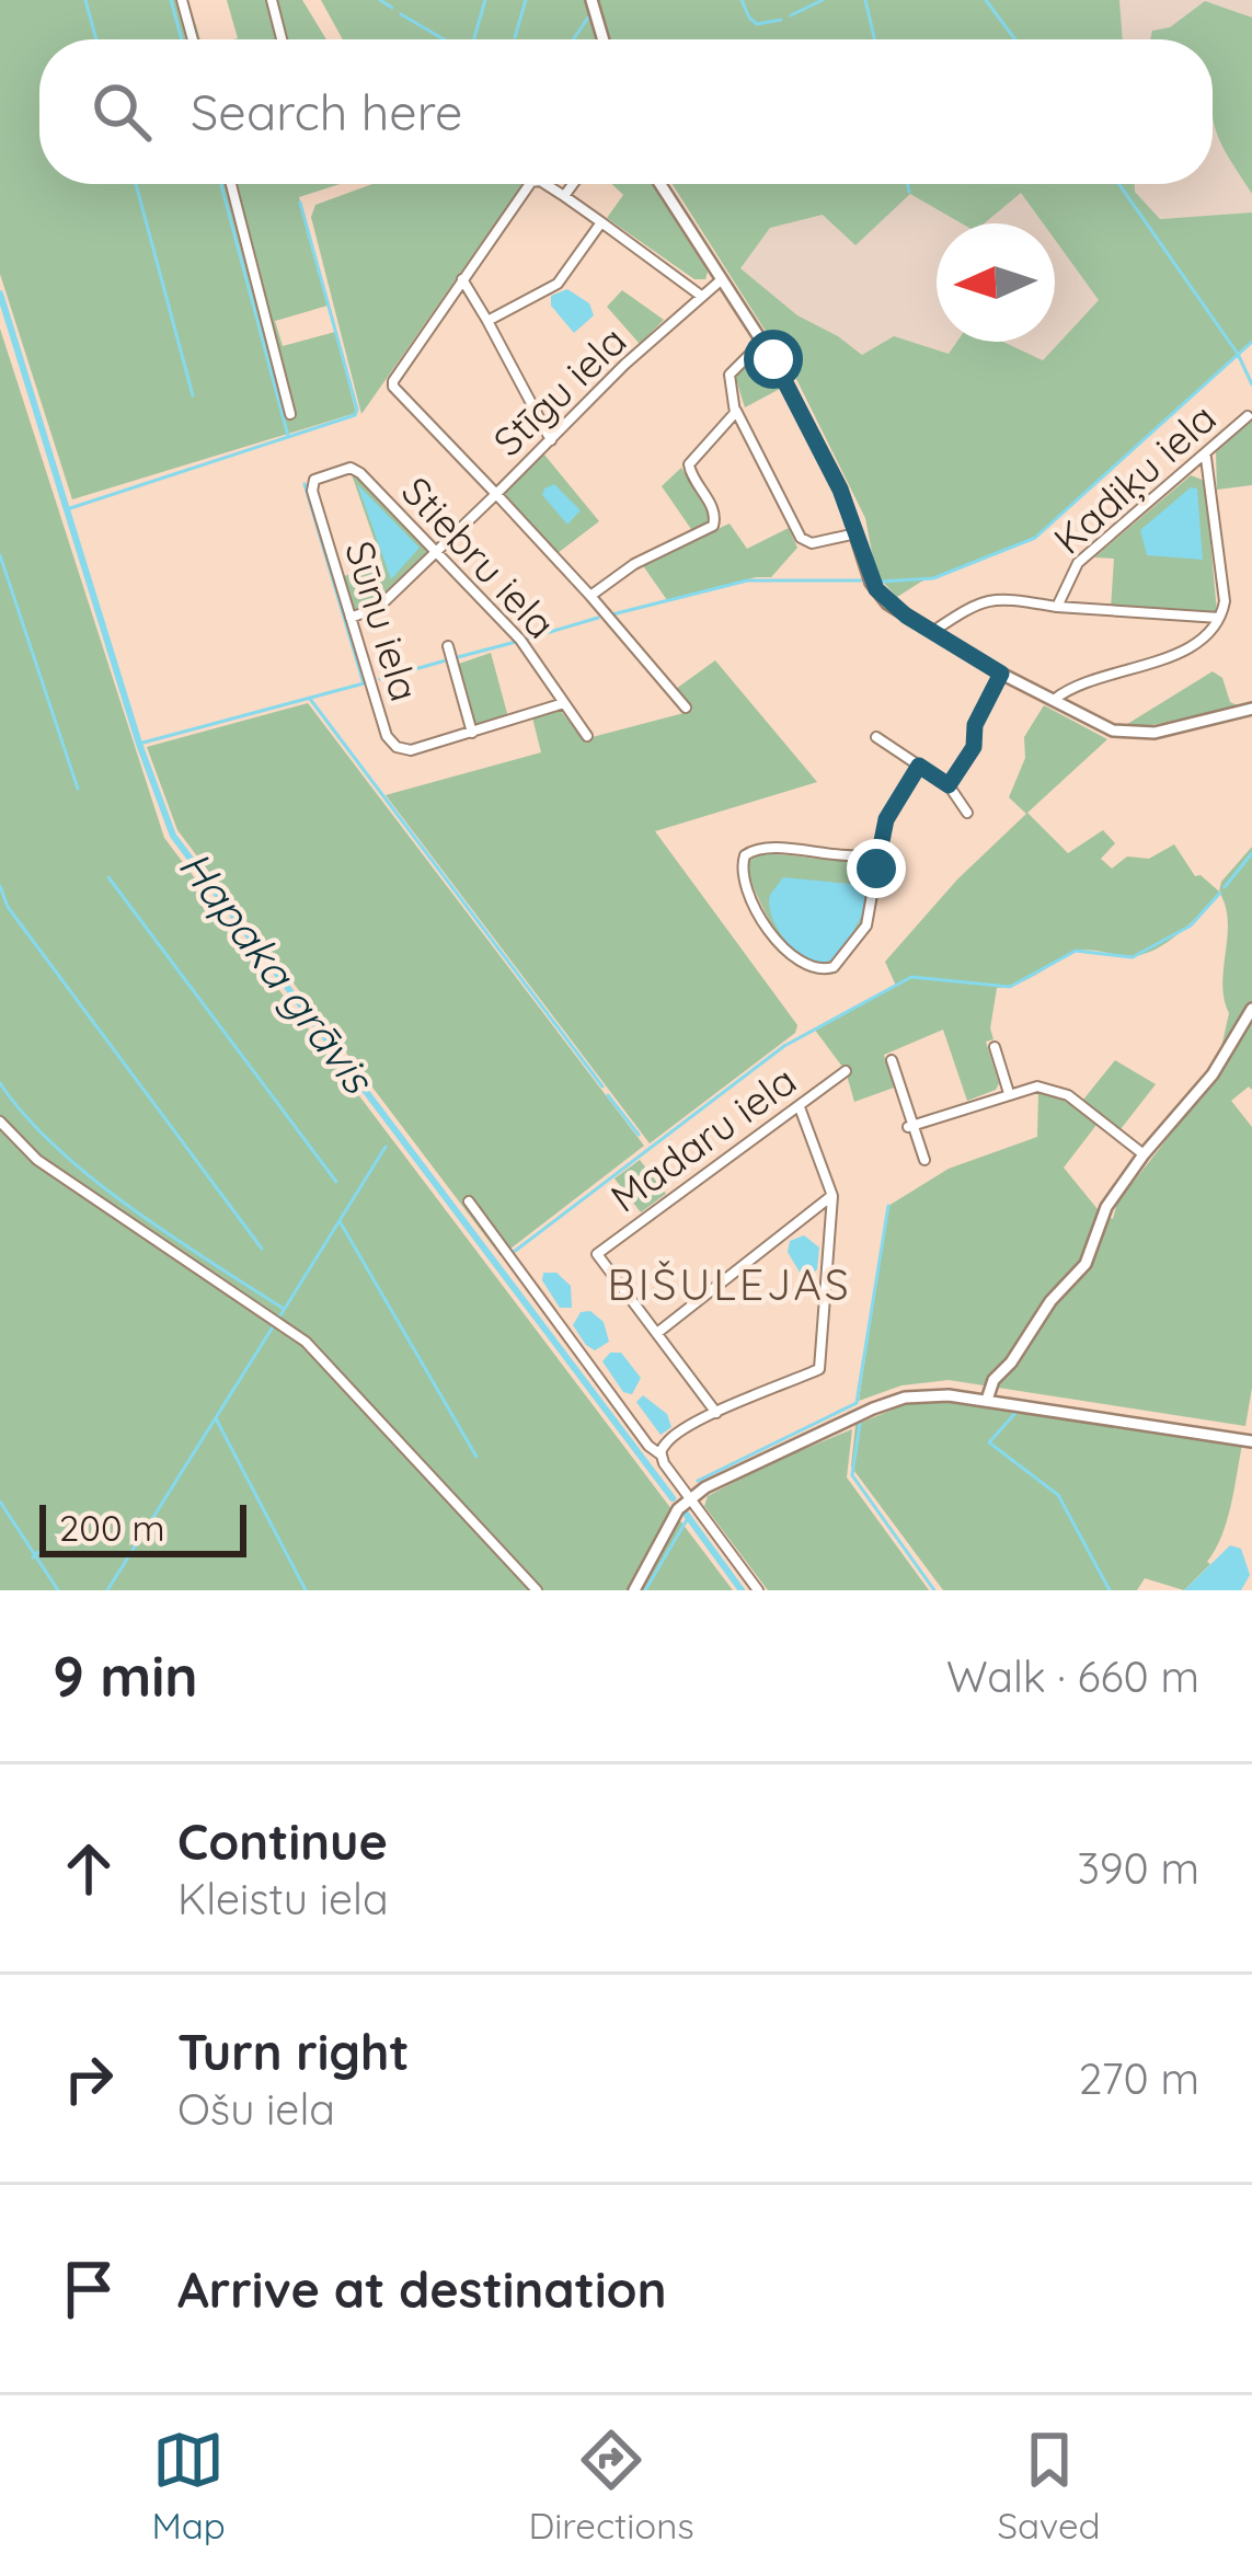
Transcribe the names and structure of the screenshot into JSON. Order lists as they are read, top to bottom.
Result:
{
  "streets": {
    "street": [
      "Stīgu iela",
      "Kadiķu iela",
      "Stiebru iela",
      "Sūnu iela",
      "Madaru iela"
    ]
  },
  "crossings": [
    ["Stiebru iela", "Sūnu iela"]
  ],
  "districts": ["BIŠULEJAS"],
  "water": ["Hapaka grāvis"],
  "scale_bar": "200 m",
  "north": "left",
  "page": {
    "search": "Search here",
    "scale": "200 m",
    "heading": ["9 min", "Walk · 660 m"],
    "list": [
      ["Continue", "Kleistu iela", "390 m"],
      ["Turn right", "Ošu iela", "270 m"],
      "Arrive at destination"
    ],
    "nav": ["Map", "Directions", "Saved"]
  }
}
